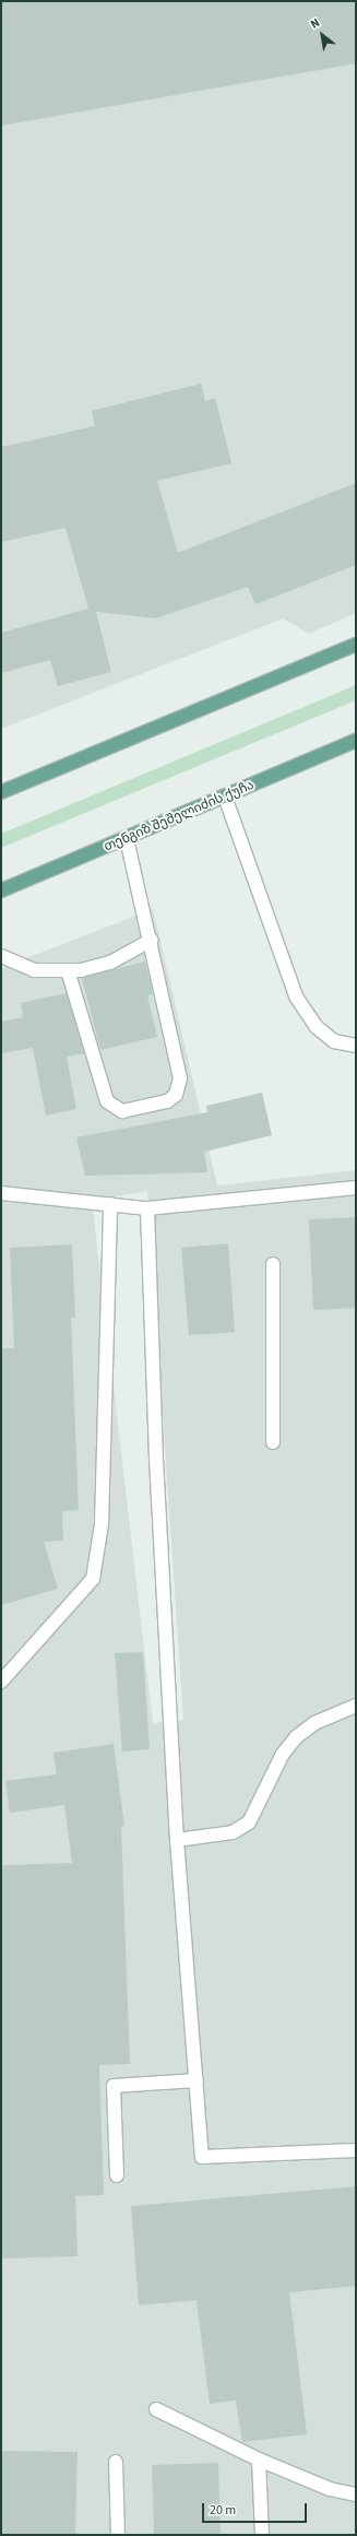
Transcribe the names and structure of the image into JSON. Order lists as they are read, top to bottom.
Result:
{
  "streets": {
    "main road": ["თენგიზ შეშელიძის ქუჩა"]
  },
  "scale_bar": "20 m",
  "north": "top left"
}
